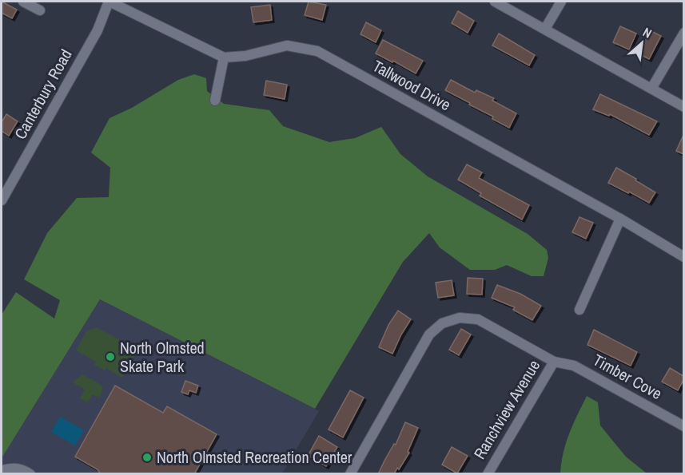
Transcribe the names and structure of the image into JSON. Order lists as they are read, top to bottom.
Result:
{
  "streets": {
    "street": [
      "Tallwood Drive",
      "Canterbury Road",
      "Timber Cove",
      "Ranchview Avenue"
    ]
  },
  "crossings": [
    ["Timber Cove", "Ranchview Avenue"]
  ],
  "places": ["North Olmsted Skate Park", "North Olmsted Recreation Center"],
  "north": "top right"
}
